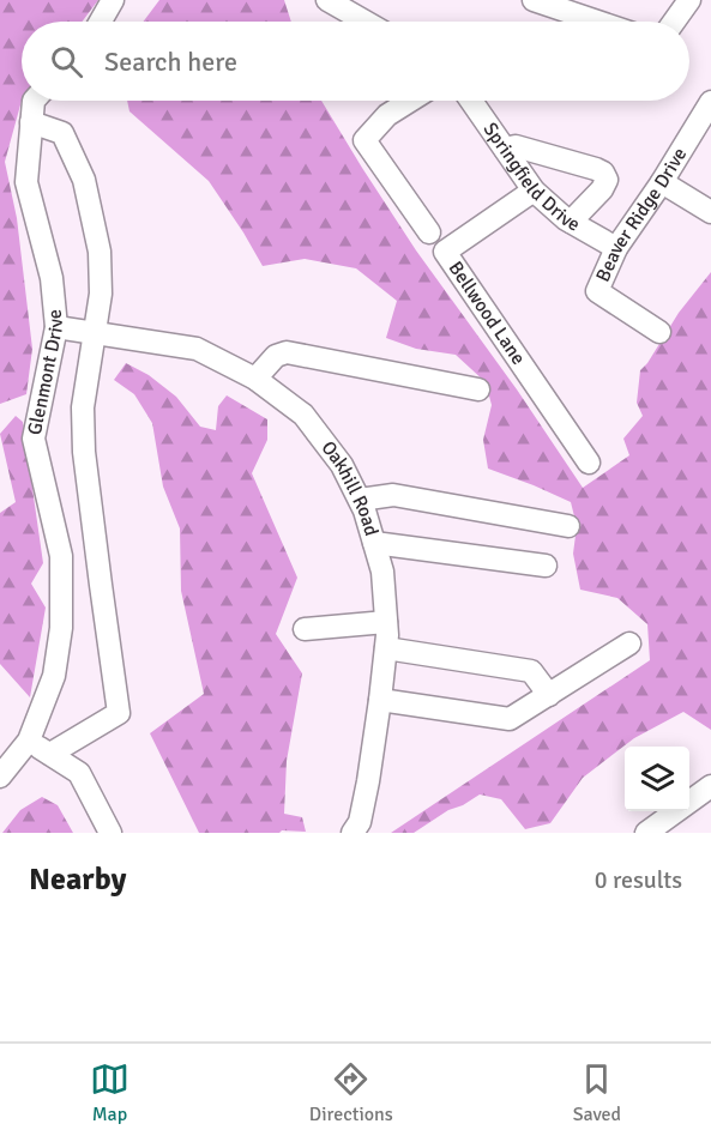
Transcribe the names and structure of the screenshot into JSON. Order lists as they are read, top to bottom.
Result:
{
  "streets": {
    "street": [
      "Springfield Drive",
      "Beaver Ridge Drive",
      "Bellwood Lane",
      "Glenmont Drive",
      "Oakhill Road"
    ]
  },
  "crossings": [
    ["Springfield Drive", "Beaver Ridge Drive"],
    ["Springfield Drive", "Bellwood Lane"],
    ["Glenmont Drive", "Oakhill Road"]
  ],
  "page": {
    "search": "Search here",
    "heading": ["Nearby", "0 results"],
    "nav": ["Map", "Directions", "Saved"]
  }
}
